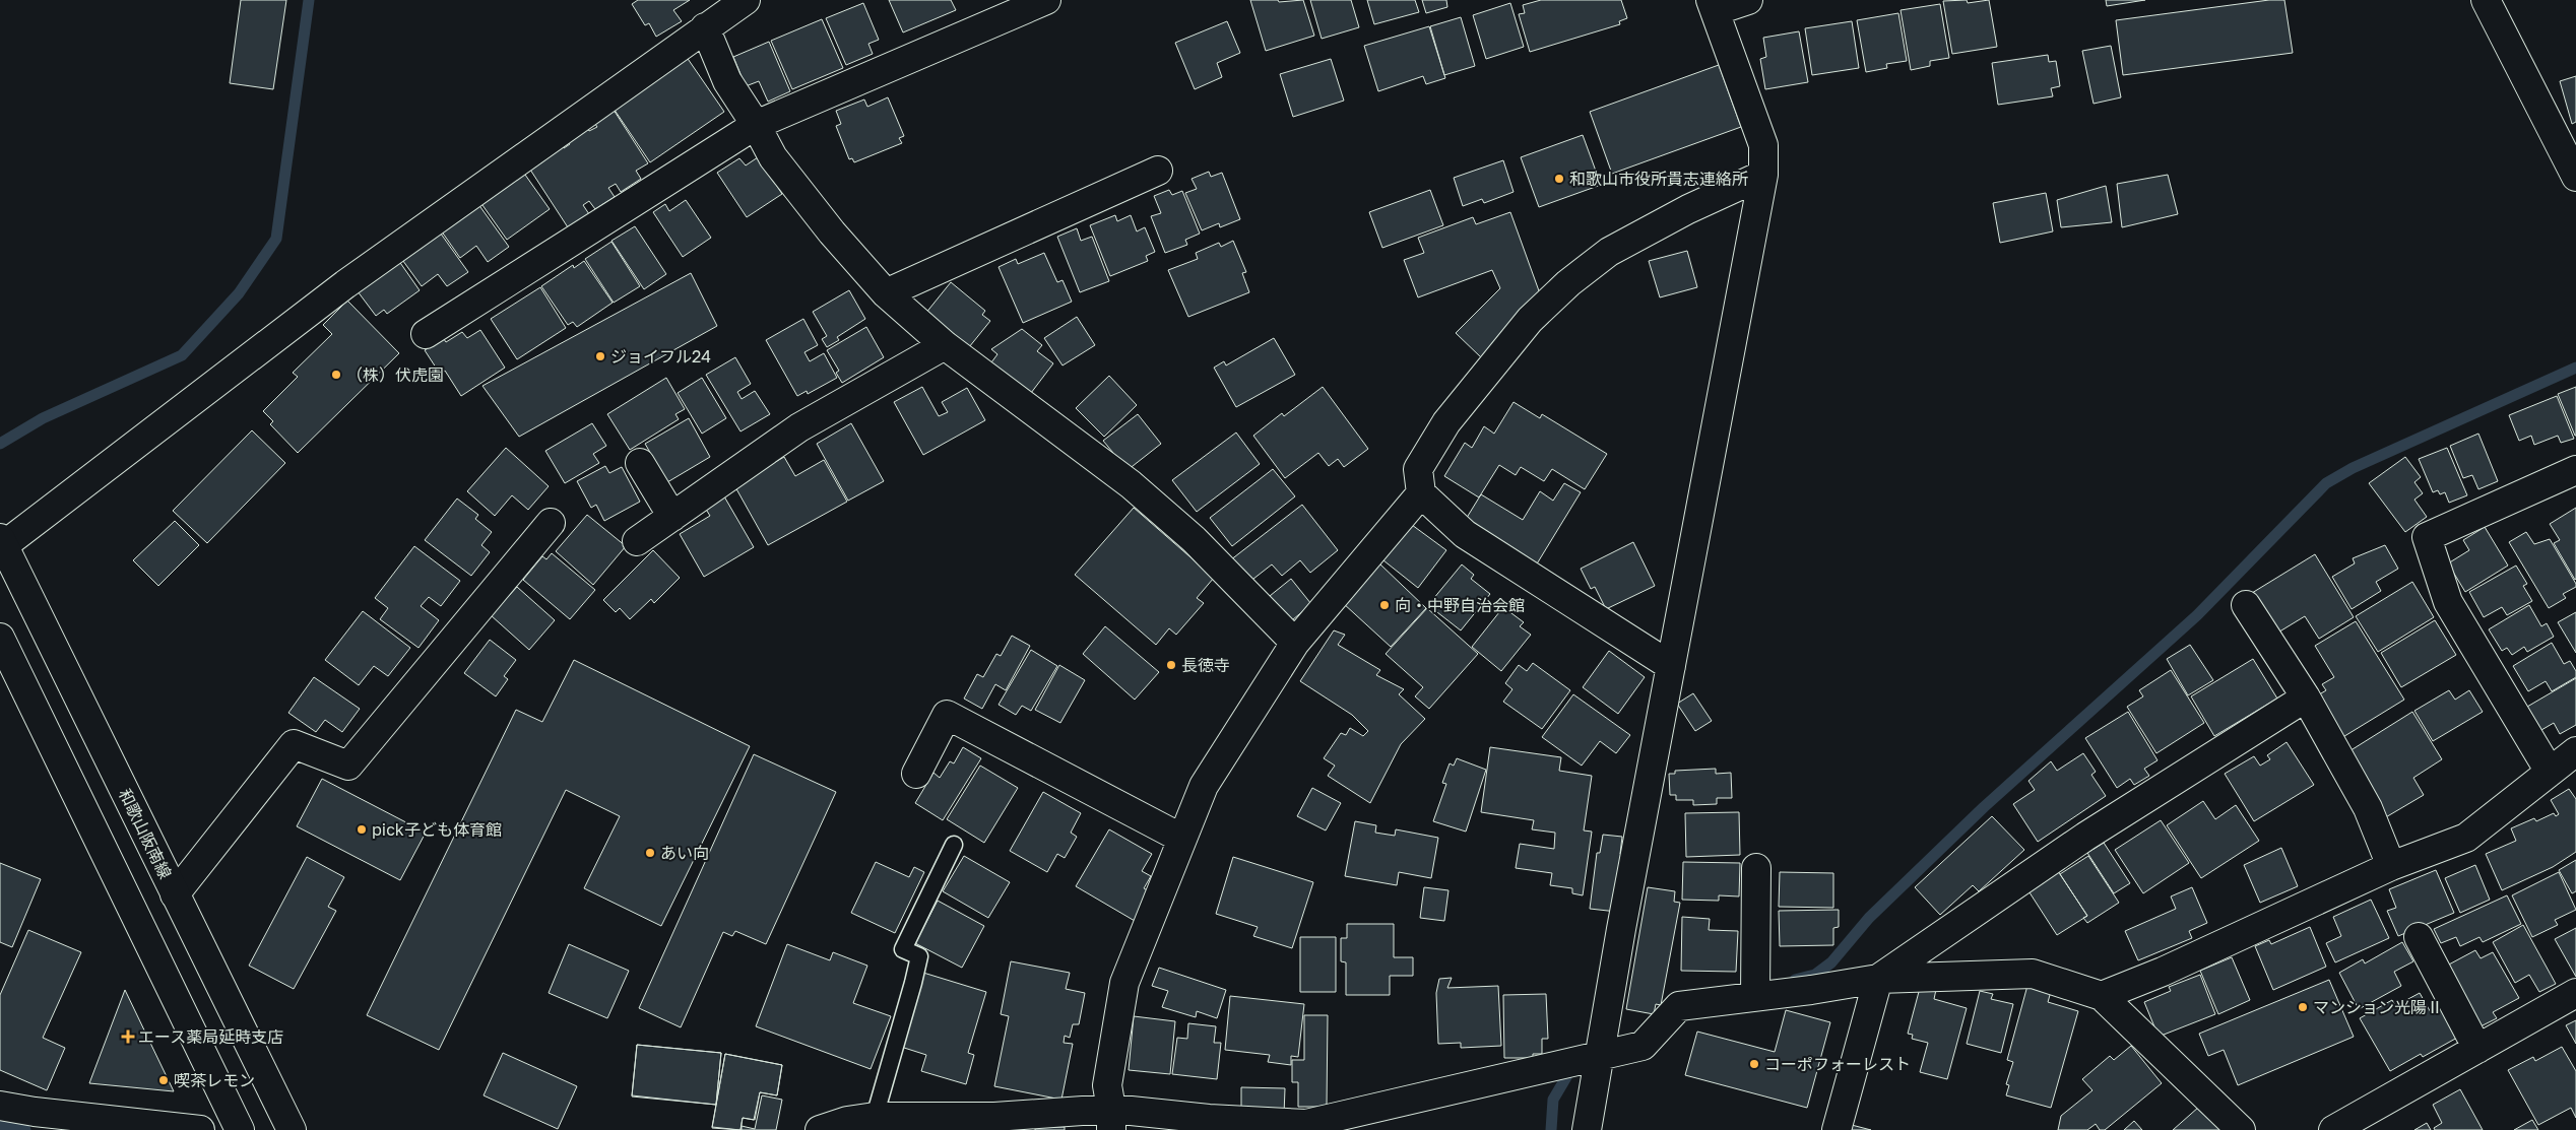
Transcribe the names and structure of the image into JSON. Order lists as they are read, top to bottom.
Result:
{
  "streets": {
    "street": ["和歌山阪南線"]
  },
  "places": {
    "other": [
      "和歌山市役所貴志連絡所",
      "ジョイフル24",
      "（株）伏虎園",
      "向・中野自治会館",
      "長徳寺",
      "pick子ども体育館",
      "あい向",
      "マンション光陽Ⅱ",
      "コーポフォーレスト",
      "喫茶レモン"
    ],
    "health": ["エース薬局延時支店"]
  }
}
